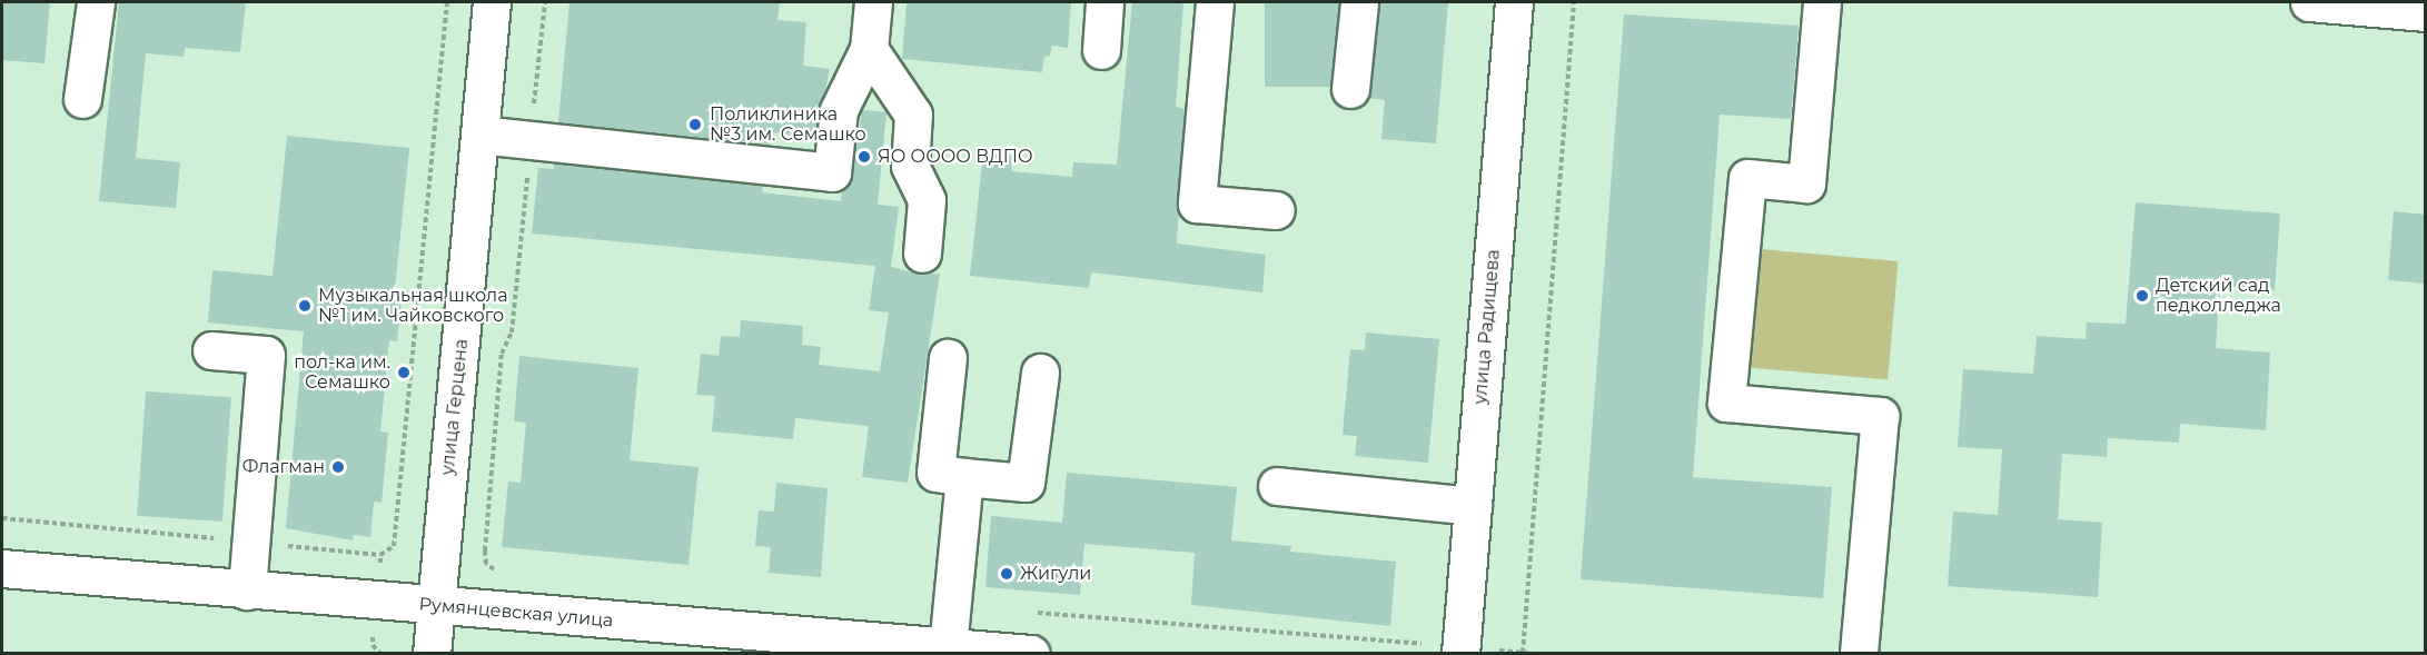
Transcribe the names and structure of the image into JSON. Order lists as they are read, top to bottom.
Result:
{
  "streets": {
    "street": ["улица Радищева", "улица Герцена", "Румянцевская улица"]
  },
  "crossings": [
    ["улица Герцена", "Румянцевская улица"]
  ],
  "places": [
    "Поликлиника №3 им. Семашко",
    "ЯО ОООО ВДПО",
    "Детский сад педколледжа",
    "Музыкальная школа №1 им. Чайковского",
    "пол-ка им. Семашко",
    "Флагман",
    "Жигули"
  ]
}
